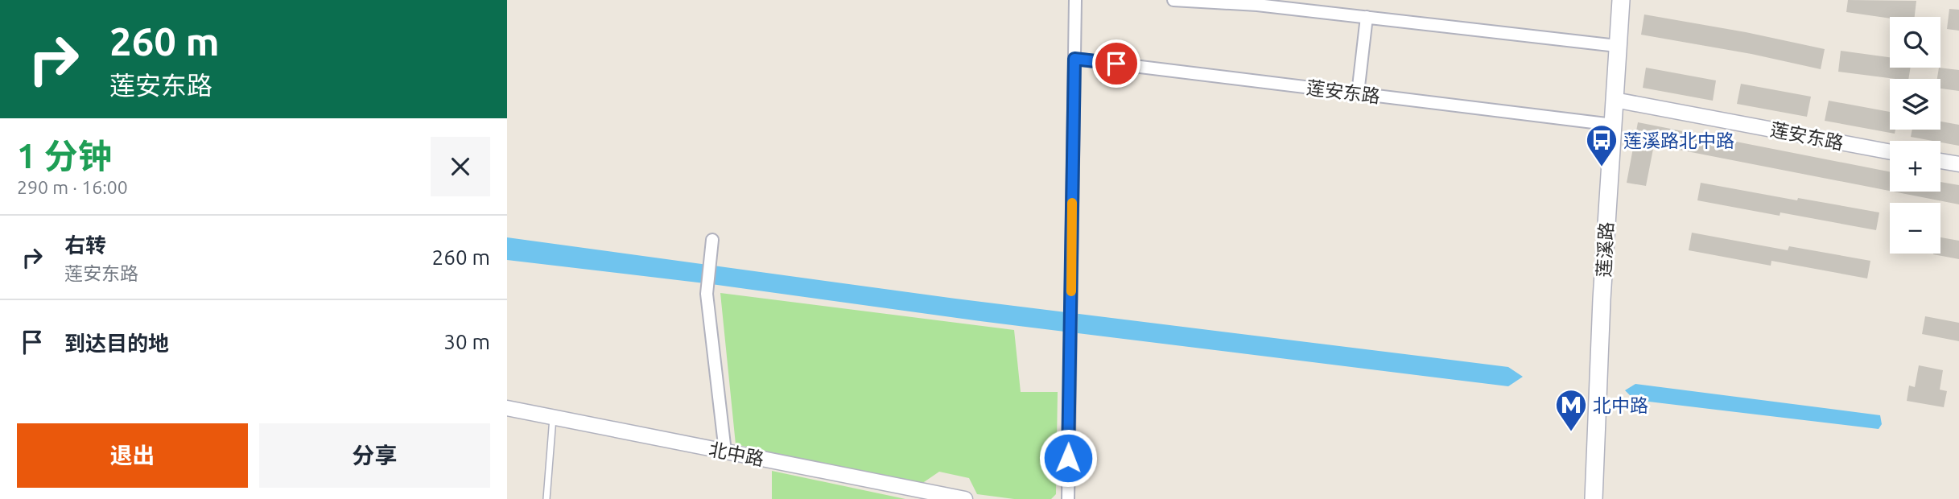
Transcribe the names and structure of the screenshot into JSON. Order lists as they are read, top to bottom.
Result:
{
  "streets": {
    "main road": ["莲溪路"],
    "street": ["莲安东路", "北中路"]
  },
  "crossings": [
    ["莲安东路", "莲溪路"]
  ],
  "places": {
    "bus stop": ["莲溪路北中路"],
    "metro station": ["北中路"]
  },
  "page": {
    "turn": ["260 m", "莲安东路"],
    "map_buttons": ["+", "−"],
    "heading": ["1 分钟", "290 m · 16:00"],
    "list": [
      {
        "name": "右转",
        "note": "莲安东路",
        "value": "260 m"
      },
      {
        "name": "到达目的地",
        "value": "30 m"
      }
    ],
    "buttons": ["退出", "分享"]
  }
}
